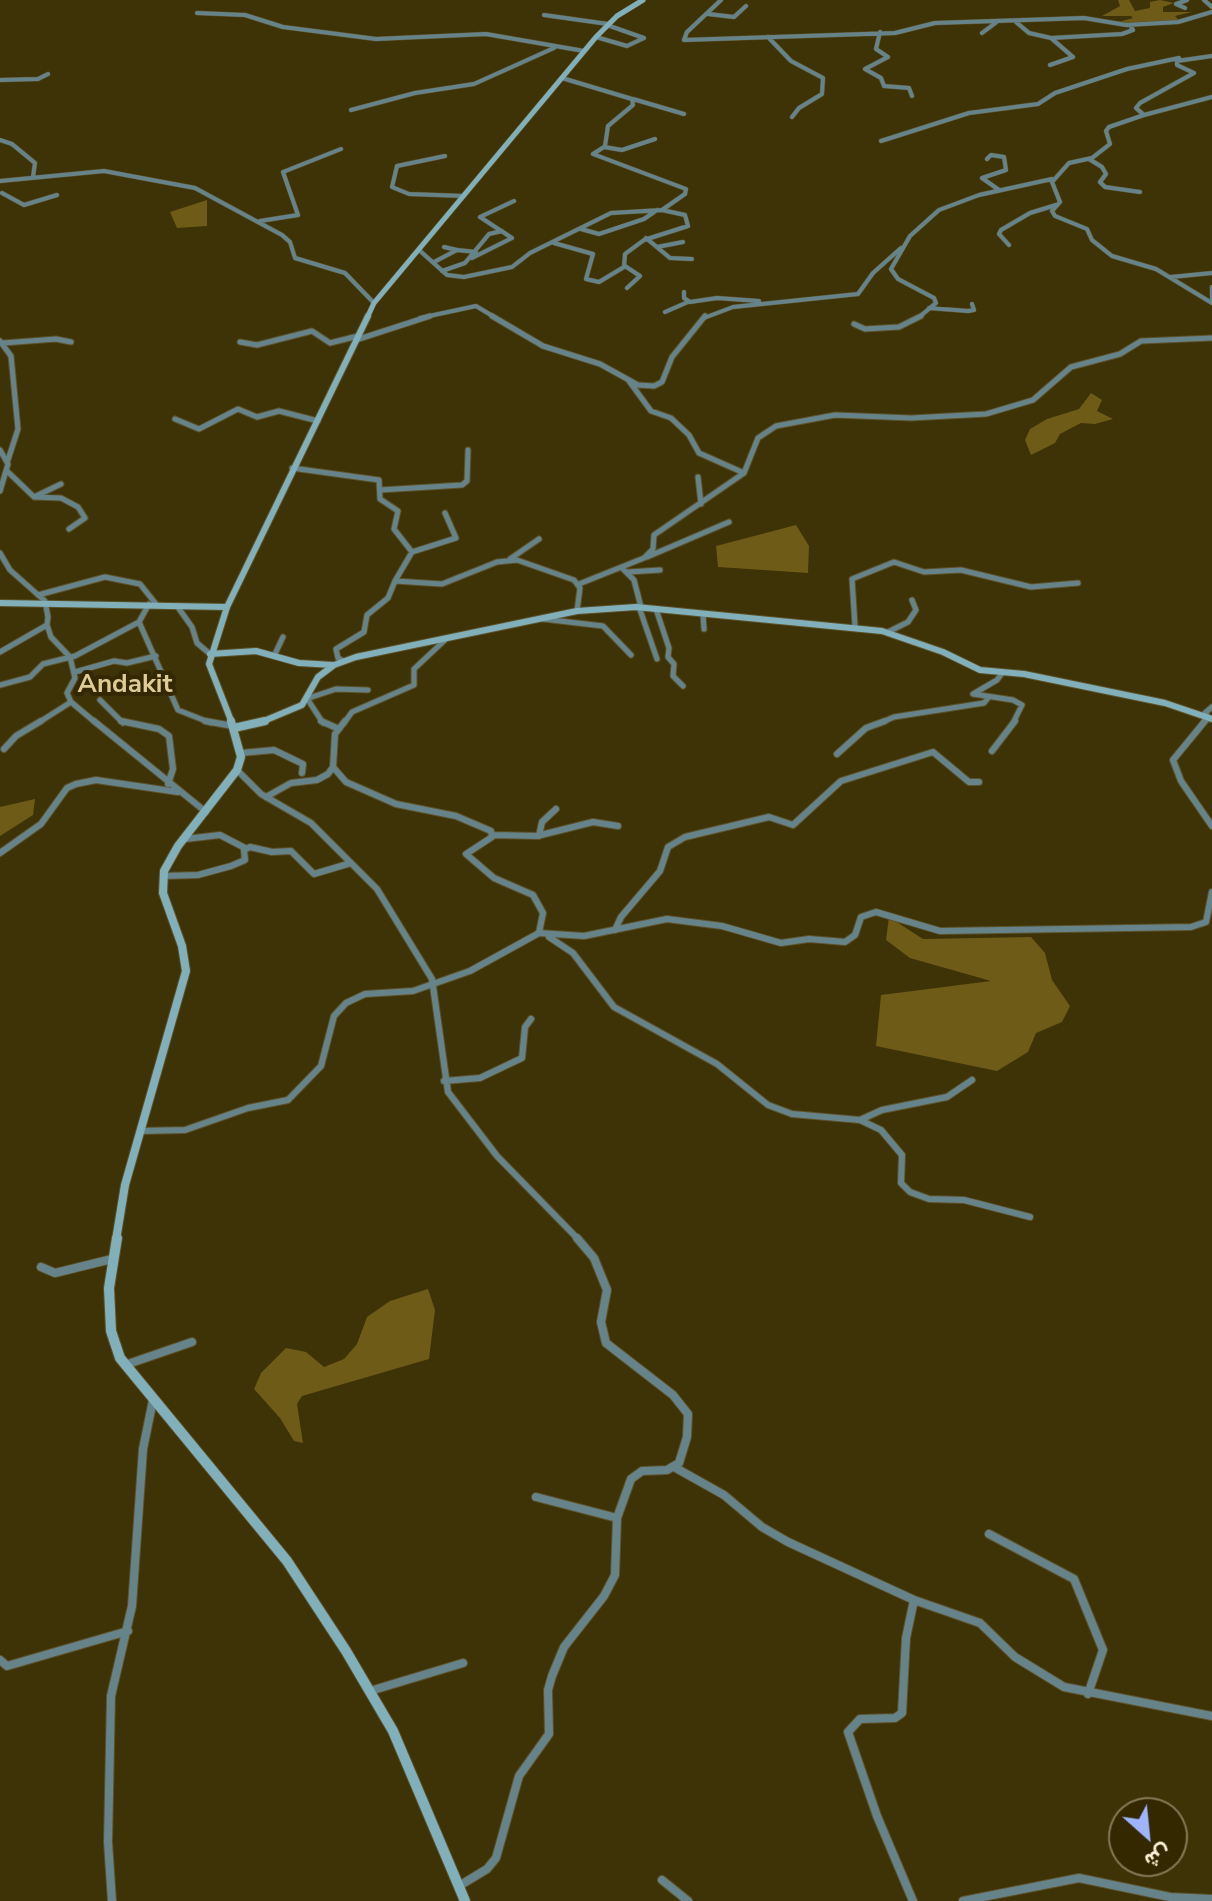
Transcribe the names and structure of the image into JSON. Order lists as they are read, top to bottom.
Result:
{
  "districts": ["Andakit"],
  "north": "bottom right"
}
